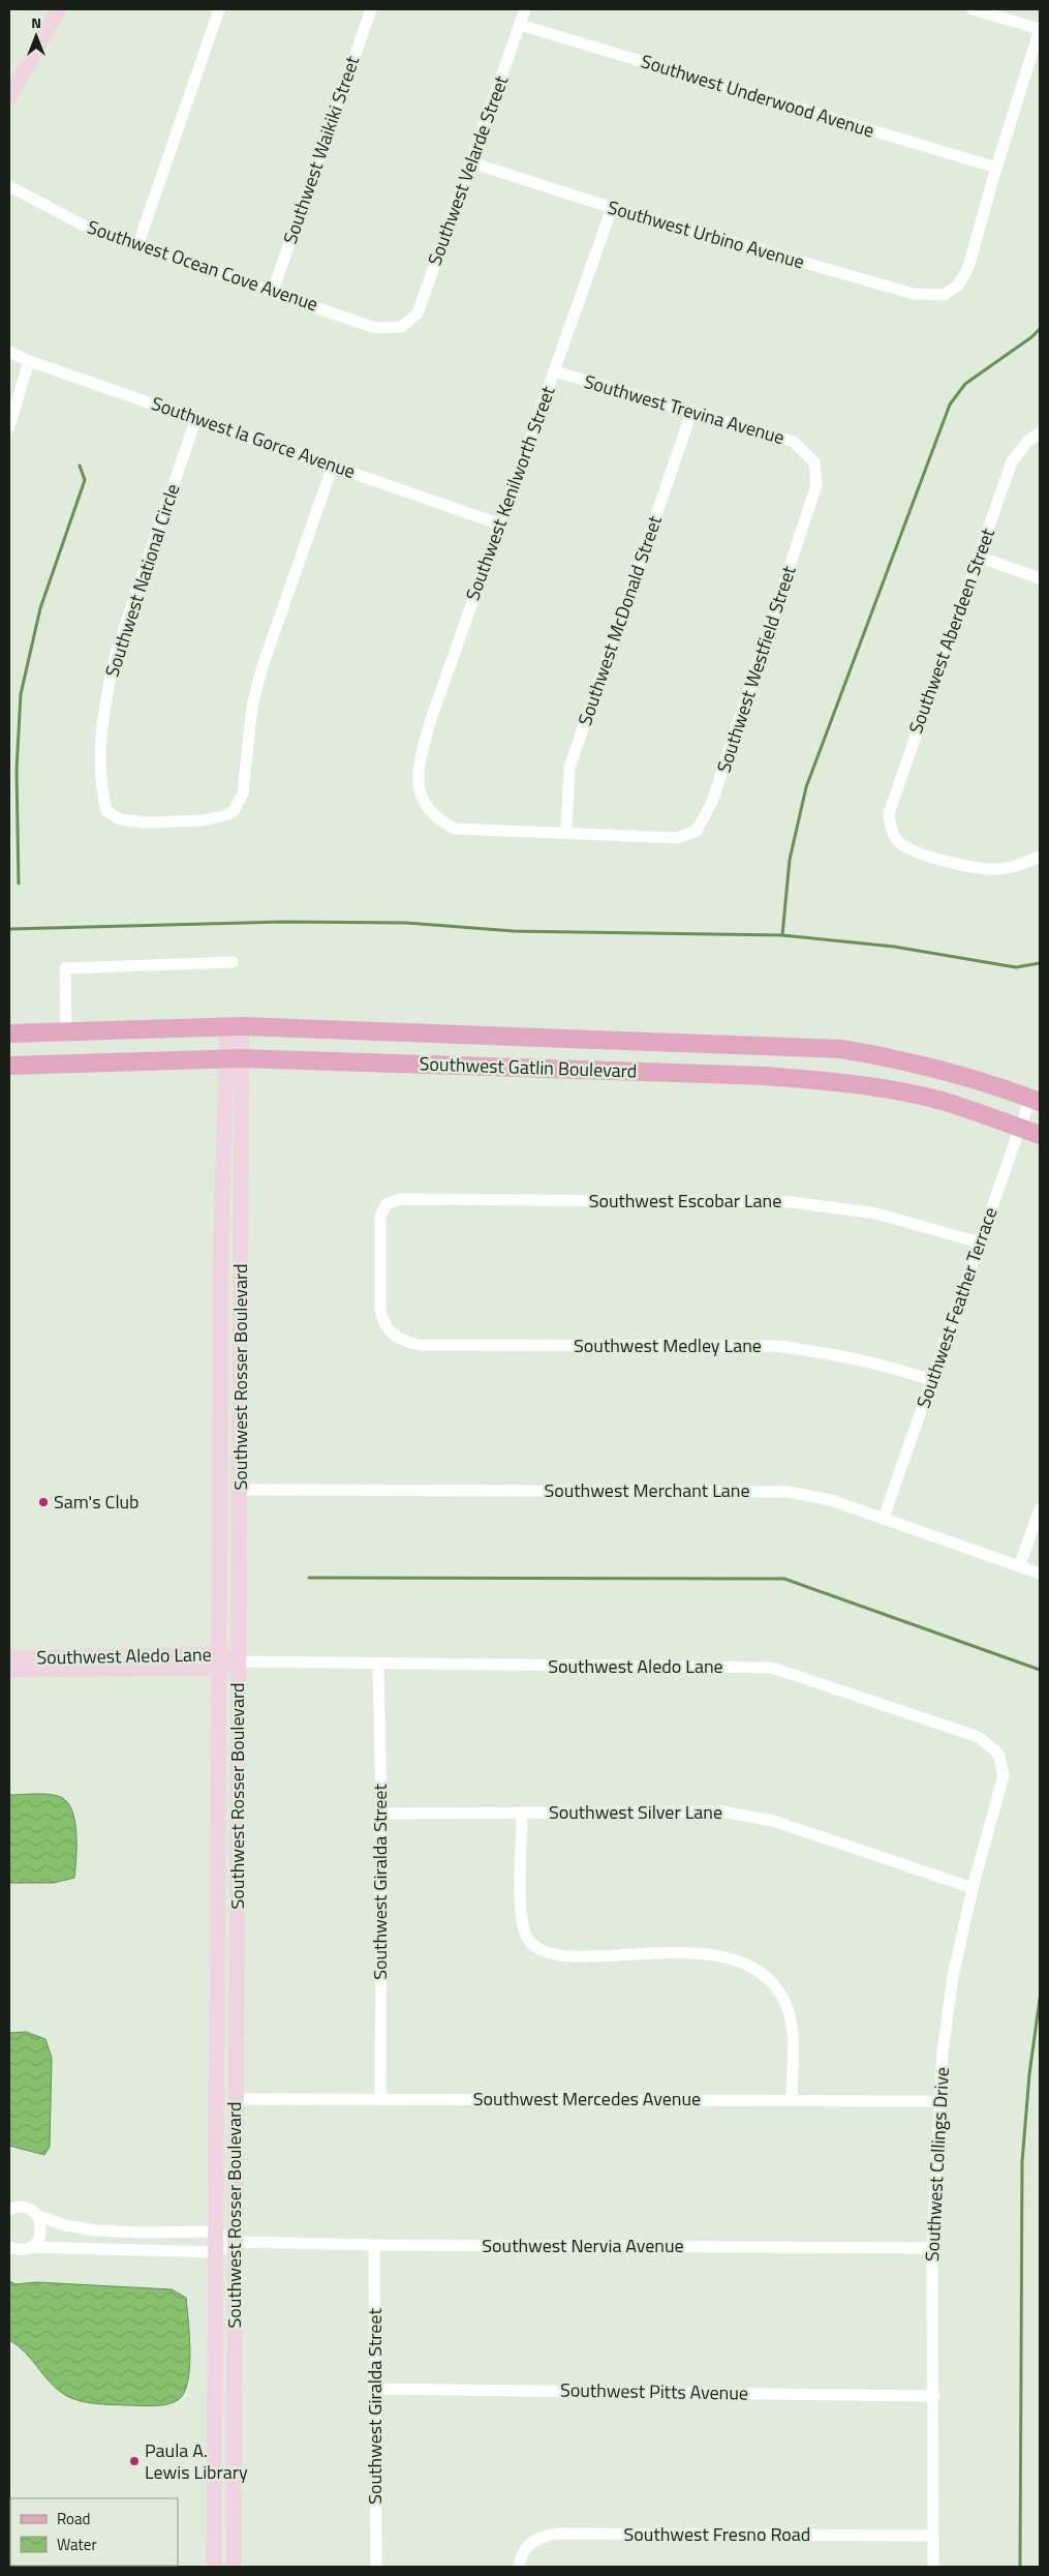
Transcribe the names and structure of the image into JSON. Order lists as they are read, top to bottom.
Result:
{
  "streets": {
    "main road": ["Southwest Gatlin Boulevard"],
    "street": [
      "Southwest Underwood Avenue",
      "Southwest Waikiki Street",
      "Southwest Velarde Street",
      "Southwest Urbino Avenue",
      "Southwest Ocean Cove Avenue",
      "Southwest Trevina Avenue",
      "Southwest la Gorce Avenue",
      "Southwest Kenilworth Street",
      "Southwest National Circle",
      "Southwest McDonald Street",
      "Southwest Aberdeen Street",
      "Southwest Westfield Street",
      "Southwest Escobar Lane",
      "Southwest Feather Terrace",
      "Southwest Medley Lane",
      "Southwest Rosser Boulevard",
      "Southwest Merchant Lane",
      "Southwest Aledo Lane",
      "Southwest Silver Lane",
      "Southwest Giralda Street",
      "Southwest Mercedes Avenue",
      "Southwest Collings Drive",
      "Southwest Nervia Avenue",
      "Southwest Pitts Avenue",
      "Southwest Fresno Road"
    ]
  },
  "crossings": [
    ["Southwest Underwood Avenue", "Southwest Velarde Street"],
    ["Southwest Underwood Avenue", "Southwest Urbino Avenue"],
    ["Southwest Waikiki Street", "Southwest Ocean Cove Avenue"],
    ["Southwest Velarde Street", "Southwest Urbino Avenue"],
    ["Southwest Velarde Street", "Southwest Ocean Cove Avenue"],
    ["Southwest Urbino Avenue", "Southwest Kenilworth Street"],
    ["Southwest Trevina Avenue", "Southwest Kenilworth Street"],
    ["Southwest Trevina Avenue", "Southwest McDonald Street"],
    ["Southwest Trevina Avenue", "Southwest Westfield Street"],
    ["Southwest la Gorce Avenue", "Southwest Kenilworth Street"],
    ["Southwest la Gorce Avenue", "Southwest National Circle"],
    ["Southwest Kenilworth Street", "Southwest McDonald Street"],
    ["Southwest Kenilworth Street", "Southwest Westfield Street"],
    ["Southwest Gatlin Boulevard", "Southwest Feather Terrace"],
    ["Southwest Gatlin Boulevard", "Southwest Rosser Boulevard"],
    ["Southwest Escobar Lane", "Southwest Feather Terrace"],
    ["Southwest Escobar Lane", "Southwest Medley Lane"],
    ["Southwest Feather Terrace", "Southwest Medley Lane"],
    ["Southwest Feather Terrace", "Southwest Merchant Lane"],
    ["Southwest Rosser Boulevard", "Southwest Merchant Lane"],
    ["Southwest Rosser Boulevard", "Southwest Aledo Lane"],
    ["Southwest Rosser Boulevard", "Southwest Mercedes Avenue"],
    ["Southwest Rosser Boulevard", "Southwest Nervia Avenue"],
    ["Southwest Aledo Lane", "Southwest Giralda Street"],
    ["Southwest Aledo Lane", "Southwest Collings Drive"],
    ["Southwest Silver Lane", "Southwest Giralda Street"],
    ["Southwest Silver Lane", "Southwest Collings Drive"],
    ["Southwest Giralda Street", "Southwest Mercedes Avenue"],
    ["Southwest Giralda Street", "Southwest Nervia Avenue"],
    ["Southwest Giralda Street", "Southwest Pitts Avenue"],
    ["Southwest Mercedes Avenue", "Southwest Collings Drive"],
    ["Southwest Collings Drive", "Southwest Nervia Avenue"],
    ["Southwest Collings Drive", "Southwest Pitts Avenue"],
    ["Southwest Collings Drive", "Southwest Fresno Road"]
  ],
  "places": ["Sam's Club", "Paula A. Lewis Library"],
  "legend": ["Road", "Water"],
  "north": "top"
}
